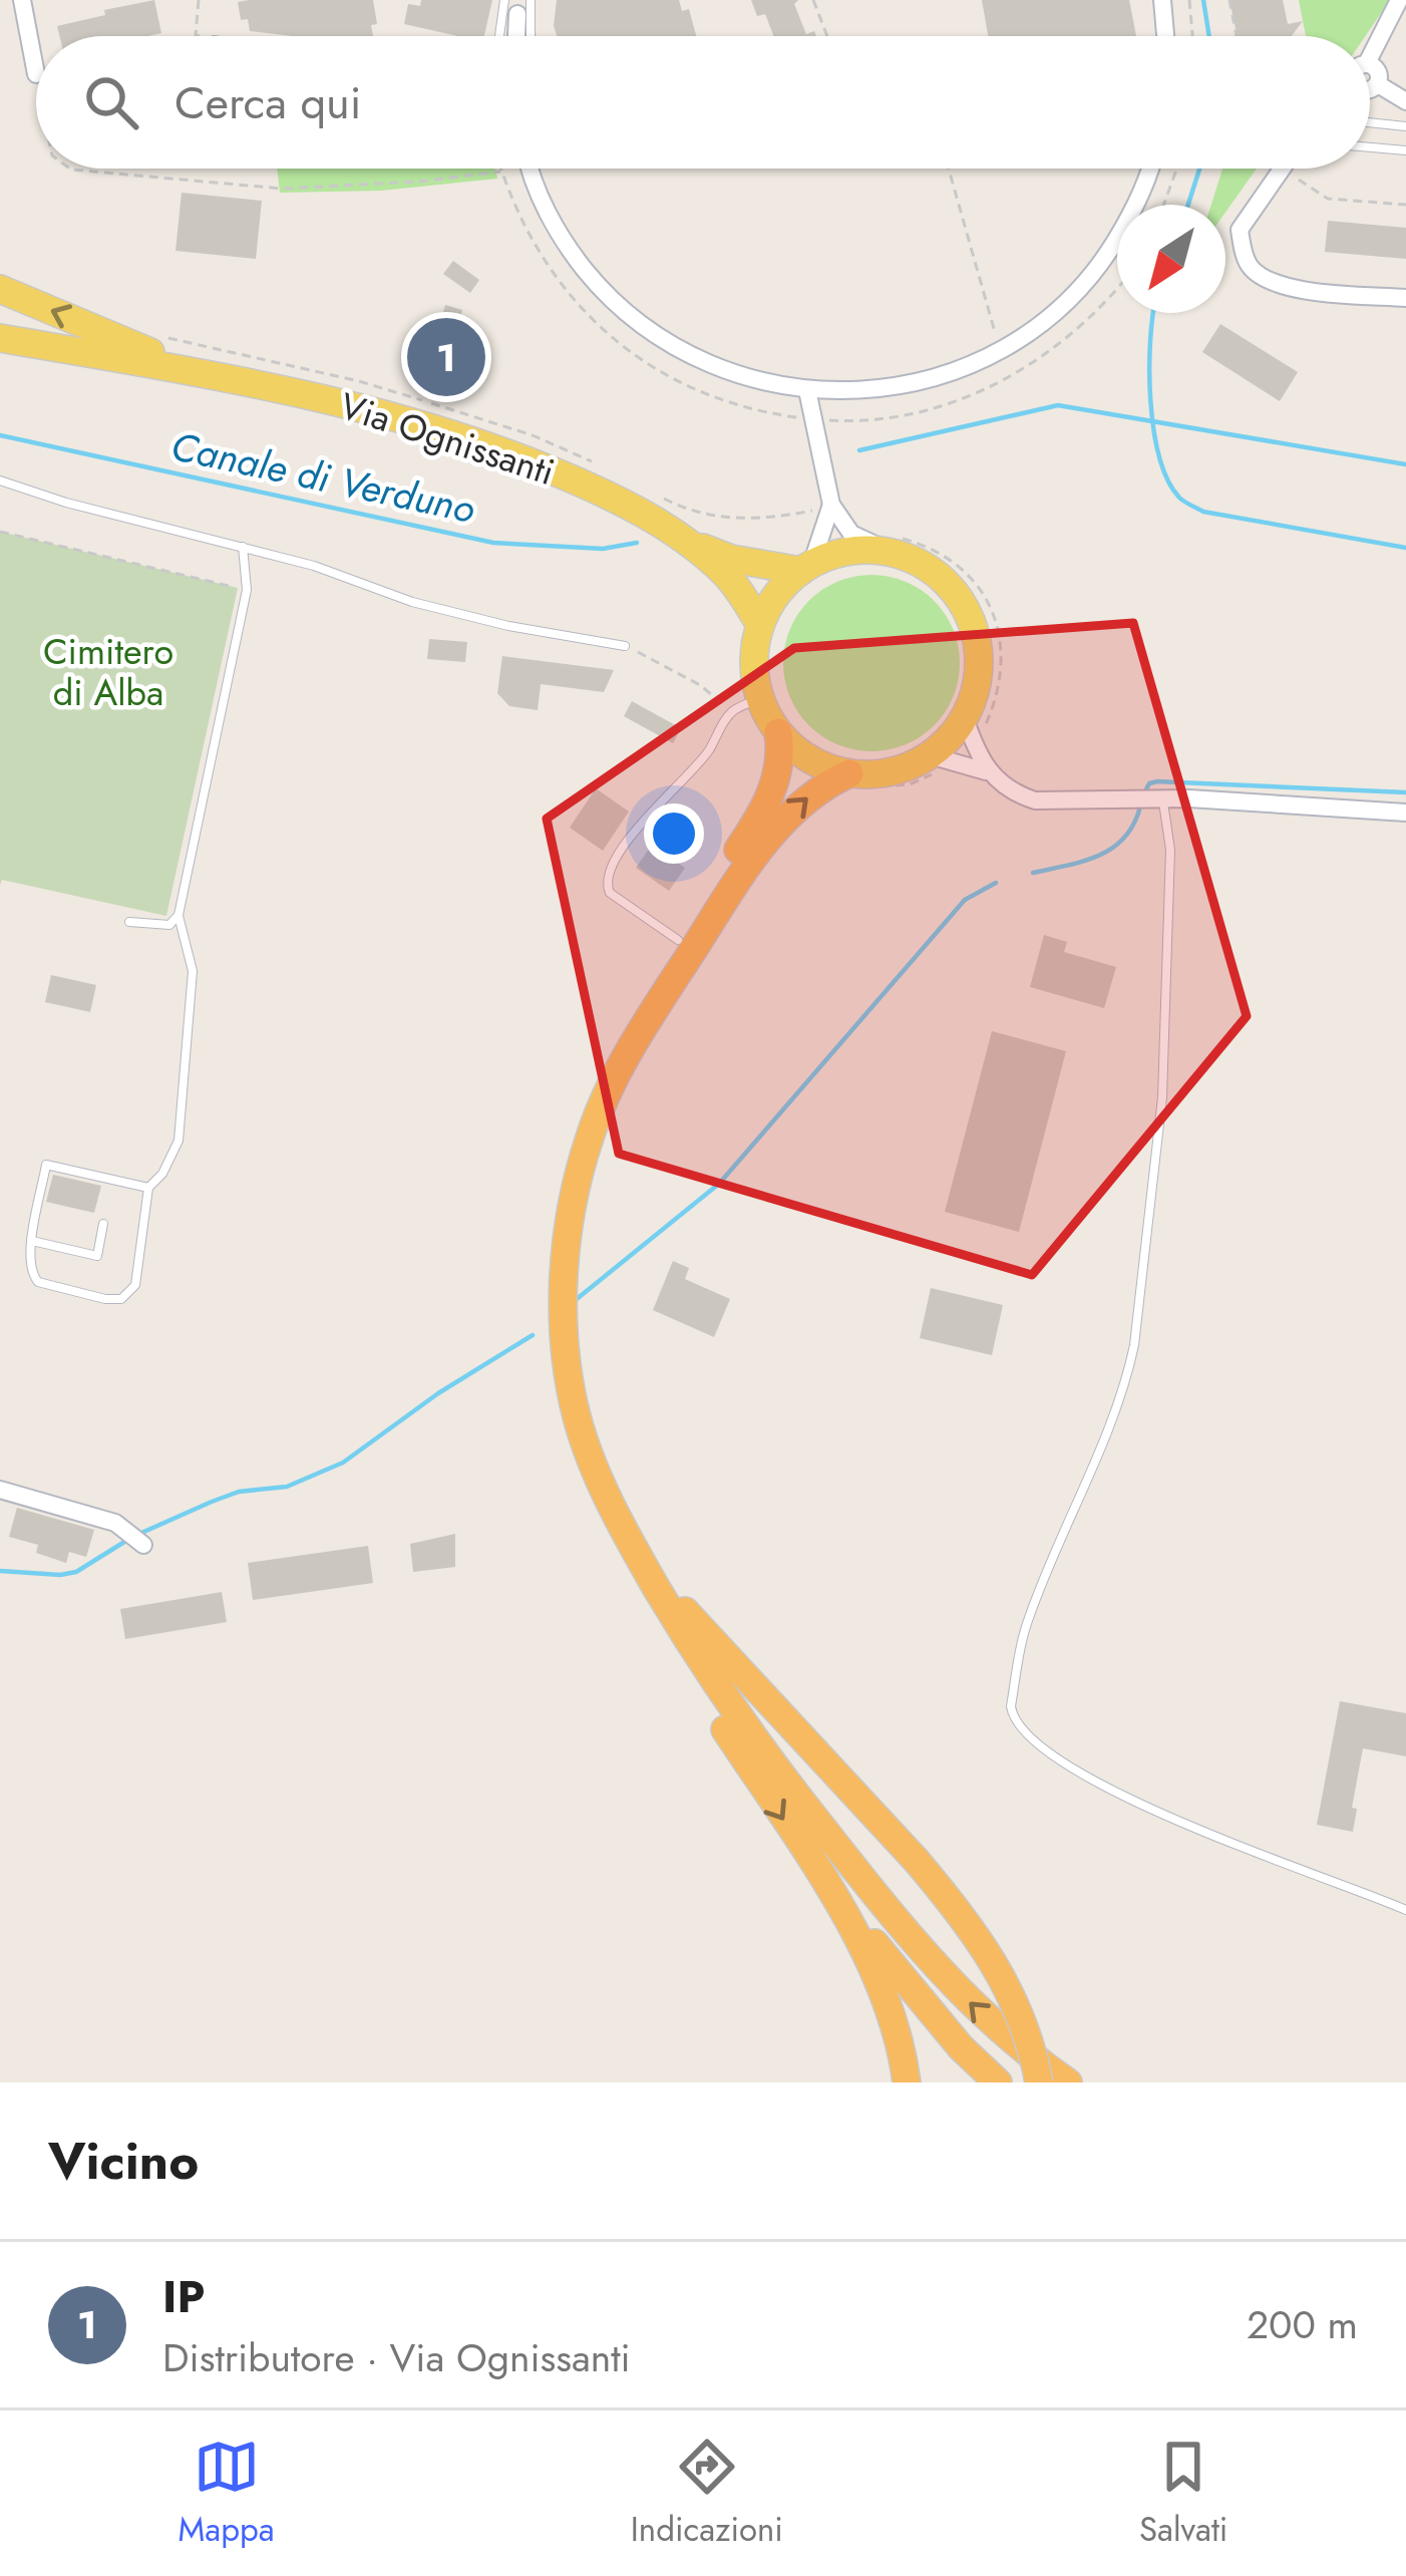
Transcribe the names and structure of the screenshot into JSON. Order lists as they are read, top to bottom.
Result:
{
  "streets": {
    "main road": ["Via Ognissanti"]
  },
  "water": ["Canale di Verduno"],
  "parks": ["Cimitero di Alba"],
  "north": "bottom left",
  "page": {
    "search": "Cerca qui",
    "pins": "1",
    "heading": "Vicino",
    "list": [
      {
        "mark": "1",
        "name": "IP",
        "note": "Distributore · Via Ognissanti",
        "value": "200 m"
      }
    ],
    "nav": ["Mappa", "Indicazioni", "Salvati"]
  }
}
